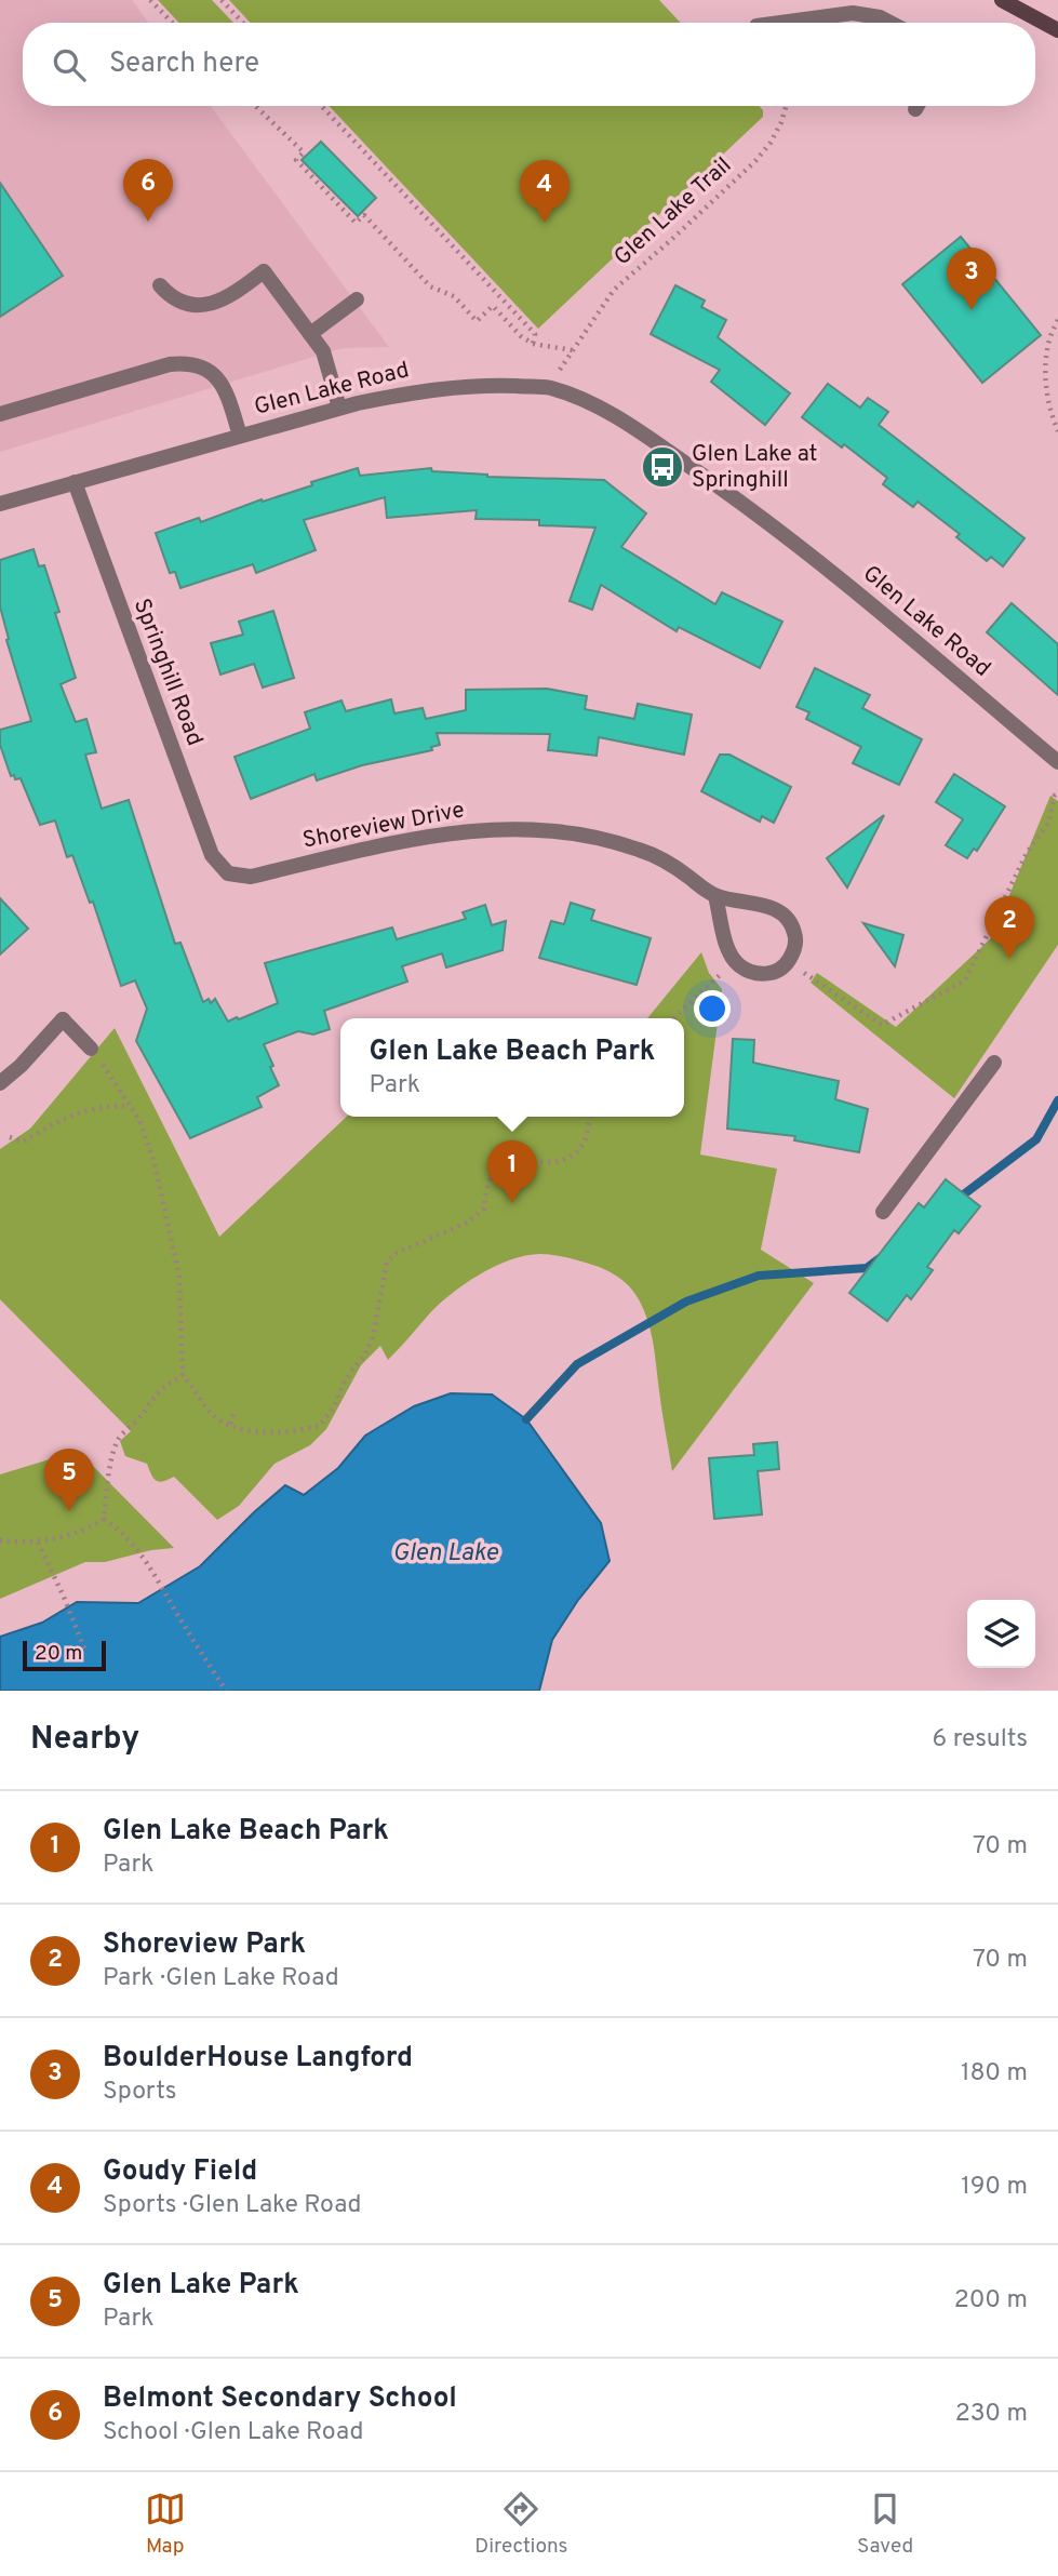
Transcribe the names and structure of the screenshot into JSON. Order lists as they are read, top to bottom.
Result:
{
  "streets": {
    "street": ["Glen Lake Road", "Springhill Road", "Shoreview Drive"],
    "path": ["Glen Lake Trail"]
  },
  "crossings": [
    ["Glen Lake Road", "Springhill Road"],
    ["Springhill Road", "Shoreview Drive"]
  ],
  "water": ["Glen Lake"],
  "places": {
    "bus stop": ["Glen Lake at Springhill"]
  },
  "scale_bar": "20 m",
  "page": {
    "search": "Search here",
    "pins": [
      "6",
      "4",
      "3",
      "2",
      "1",
      "5"
    ],
    "popup": ["Glen Lake Beach Park", "Park"],
    "scale": "20 m",
    "heading": ["Nearby", "6 results"],
    "list": [
      {
        "mark": "1",
        "name": "Glen Lake Beach Park",
        "note": "Park",
        "value": "70 m"
      },
      {
        "mark": "2",
        "name": "Shoreview Park",
        "note": "Park · Glen Lake Road",
        "value": "70 m"
      },
      {
        "mark": "3",
        "name": "BoulderHouse Langford",
        "note": "Sports",
        "value": "180 m"
      },
      {
        "mark": "4",
        "name": "Goudy Field",
        "note": "Sports · Glen Lake Road",
        "value": "190 m"
      },
      {
        "mark": "5",
        "name": "Glen Lake Park",
        "note": "Park",
        "value": "200 m"
      },
      {
        "mark": "6",
        "name": "Belmont Secondary School",
        "note": "School · Glen Lake Road",
        "value": "230 m"
      }
    ],
    "nav": ["Map", "Directions", "Saved"]
  }
}
